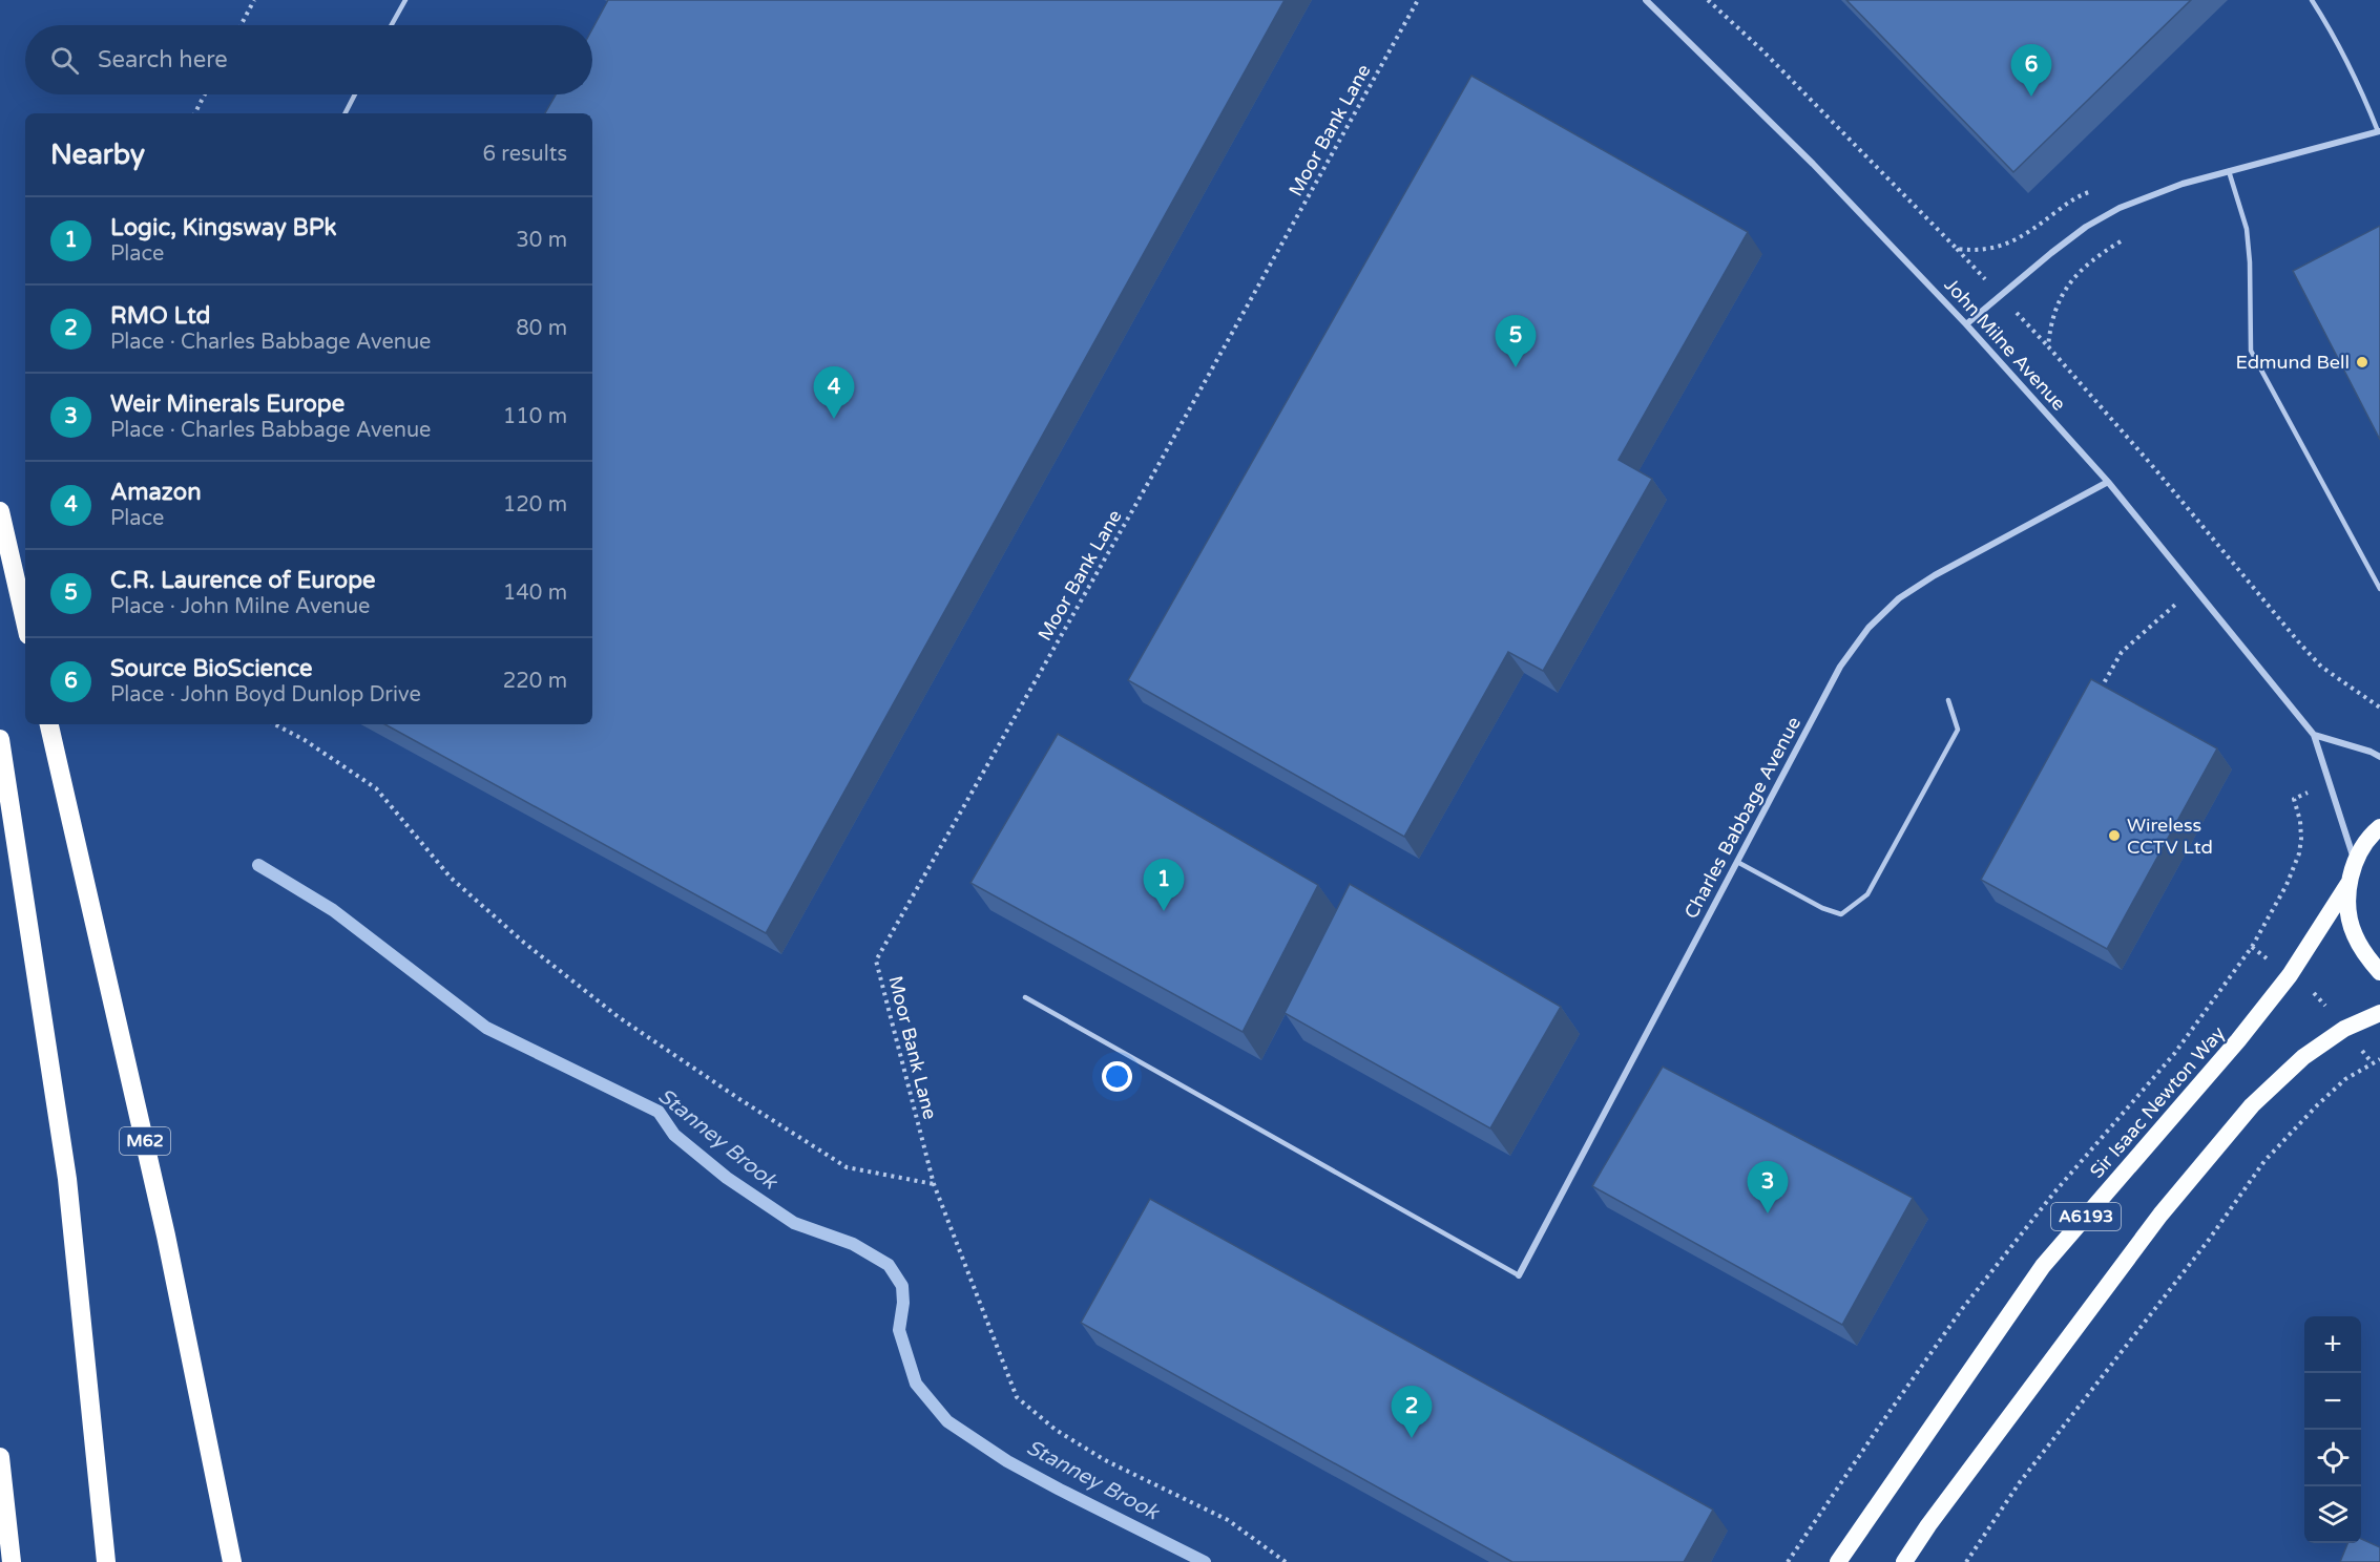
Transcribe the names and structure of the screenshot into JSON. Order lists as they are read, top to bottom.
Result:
{
  "streets": {
    "highway": ["Sir Isaac Newton Way", "M62", "A6193"],
    "street": ["John Milne Avenue", "Charles Babbage Avenue"],
    "path": ["Moor Bank Lane"]
  },
  "crossings": [
    ["John Milne Avenue", "Charles Babbage Avenue"],
    ["John Milne Avenue", "A6193"],
    ["Sir Isaac Newton Way", "A6193"]
  ],
  "water": ["Stanney Brook"],
  "places": ["Edmund Bell", "Wireless CCTV Ltd"],
  "page": {
    "search": "Search here",
    "pins": [
      "6",
      "5",
      "4",
      "1",
      "3",
      "2"
    ],
    "heading": ["Nearby", "6 results"],
    "list": [
      {
        "mark": "1",
        "name": "Logic, Kingsway BPk",
        "note": "Place",
        "value": "30 m"
      },
      {
        "mark": "2",
        "name": "RMO Ltd",
        "note": "Place · Charles Babbage Avenue",
        "value": "80 m"
      },
      {
        "mark": "3",
        "name": "Weir Minerals Europe",
        "note": "Place · Charles Babbage Avenue",
        "value": "110 m"
      },
      {
        "mark": "4",
        "name": "Amazon",
        "note": "Place",
        "value": "120 m"
      },
      {
        "mark": "5",
        "name": "C.R. Laurence of Europe",
        "note": "Place · John Milne Avenue",
        "value": "140 m"
      },
      {
        "mark": "6",
        "name": "Source BioScience",
        "note": "Place · John Boyd Dunlop Drive",
        "value": "220 m"
      }
    ],
    "map_buttons": ["+", "−"]
  }
}
